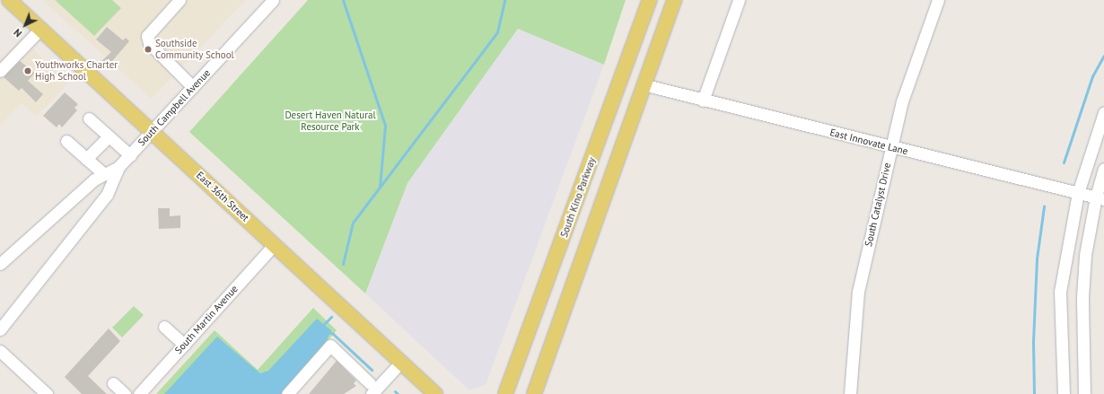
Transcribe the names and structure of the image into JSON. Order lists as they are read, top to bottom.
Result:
{
  "streets": {
    "main road": ["East 36th Street", "South Kino Parkway"],
    "street": [
      "South Campbell Avenue",
      "East Innovate Lane",
      "South Catalyst Drive",
      "South Martin Avenue"
    ]
  },
  "crossings": [
    ["South Campbell Avenue", "East 36th Street"],
    ["East Innovate Lane", "South Catalyst Drive"],
    ["East 36th Street", "South Martin Avenue"]
  ],
  "parks": ["Desert Haven Natural Resource Park"],
  "places": ["Southside Community School", "Youthworks Charter High School"],
  "north": "bottom left"
}
